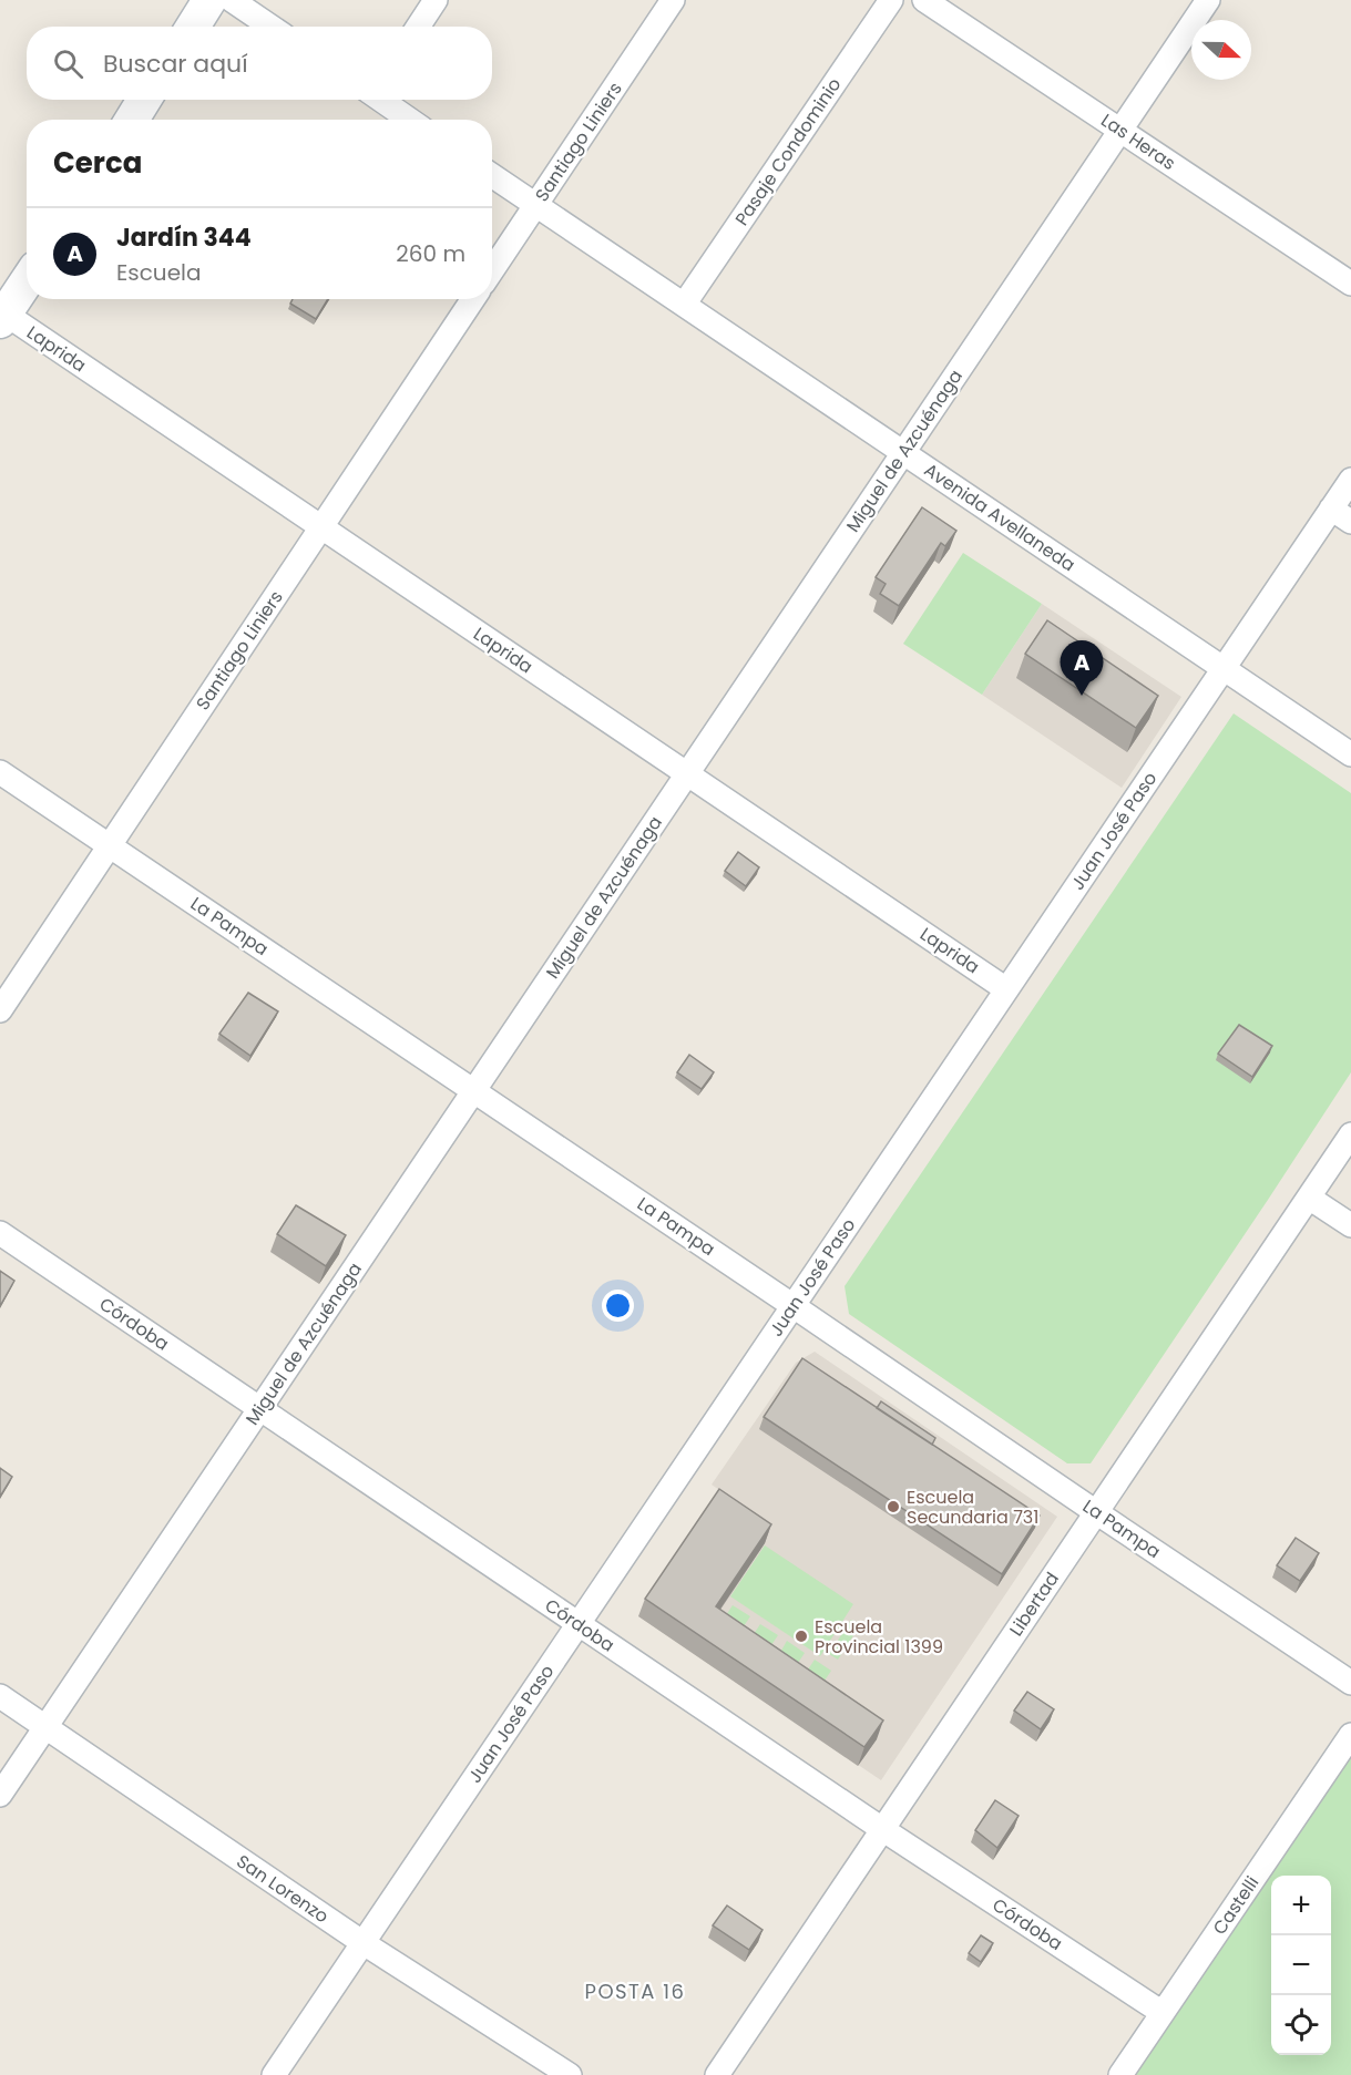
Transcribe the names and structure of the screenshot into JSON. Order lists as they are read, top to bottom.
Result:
{
  "streets": {
    "street": [
      "Santiago Liniers",
      "Las Heras",
      "Pasaje Condominio",
      "Laprida",
      "Miguel de Azcuénaga",
      "Avenida Avellaneda",
      "Juan José Paso",
      "La Pampa",
      "Córdoba",
      "Libertad",
      "San Lorenzo",
      "Castelli"
    ]
  },
  "crossings": [
    ["Santiago Liniers", "Laprida"],
    ["Santiago Liniers", "Avenida Avellaneda"],
    ["Santiago Liniers", "La Pampa"],
    ["Las Heras", "Miguel de Azcuénaga"],
    ["Pasaje Condominio", "Avenida Avellaneda"],
    ["Laprida", "Miguel de Azcuénaga"],
    ["Laprida", "Juan José Paso"],
    ["Miguel de Azcuénaga", "Avenida Avellaneda"],
    ["Miguel de Azcuénaga", "La Pampa"],
    ["Miguel de Azcuénaga", "Córdoba"],
    ["Miguel de Azcuénaga", "San Lorenzo"],
    ["Avenida Avellaneda", "Juan José Paso"],
    ["Juan José Paso", "La Pampa"],
    ["Juan José Paso", "Córdoba"],
    ["Juan José Paso", "San Lorenzo"],
    ["La Pampa", "Libertad"],
    ["Córdoba", "Libertad"],
    ["Córdoba", "Castelli"]
  ],
  "districts": ["POSTA 16"],
  "places": ["Escuela Secundaria 731", "Escuela Provincial 1399"],
  "north": "right",
  "page": {
    "search": "Buscar aquí",
    "heading": "Cerca",
    "list": [
      {
        "mark": "A",
        "name": "Jardín 344",
        "note": "Escuela",
        "value": "260 m"
      }
    ],
    "pins": "A",
    "map_buttons": ["+", "−"]
  }
}
